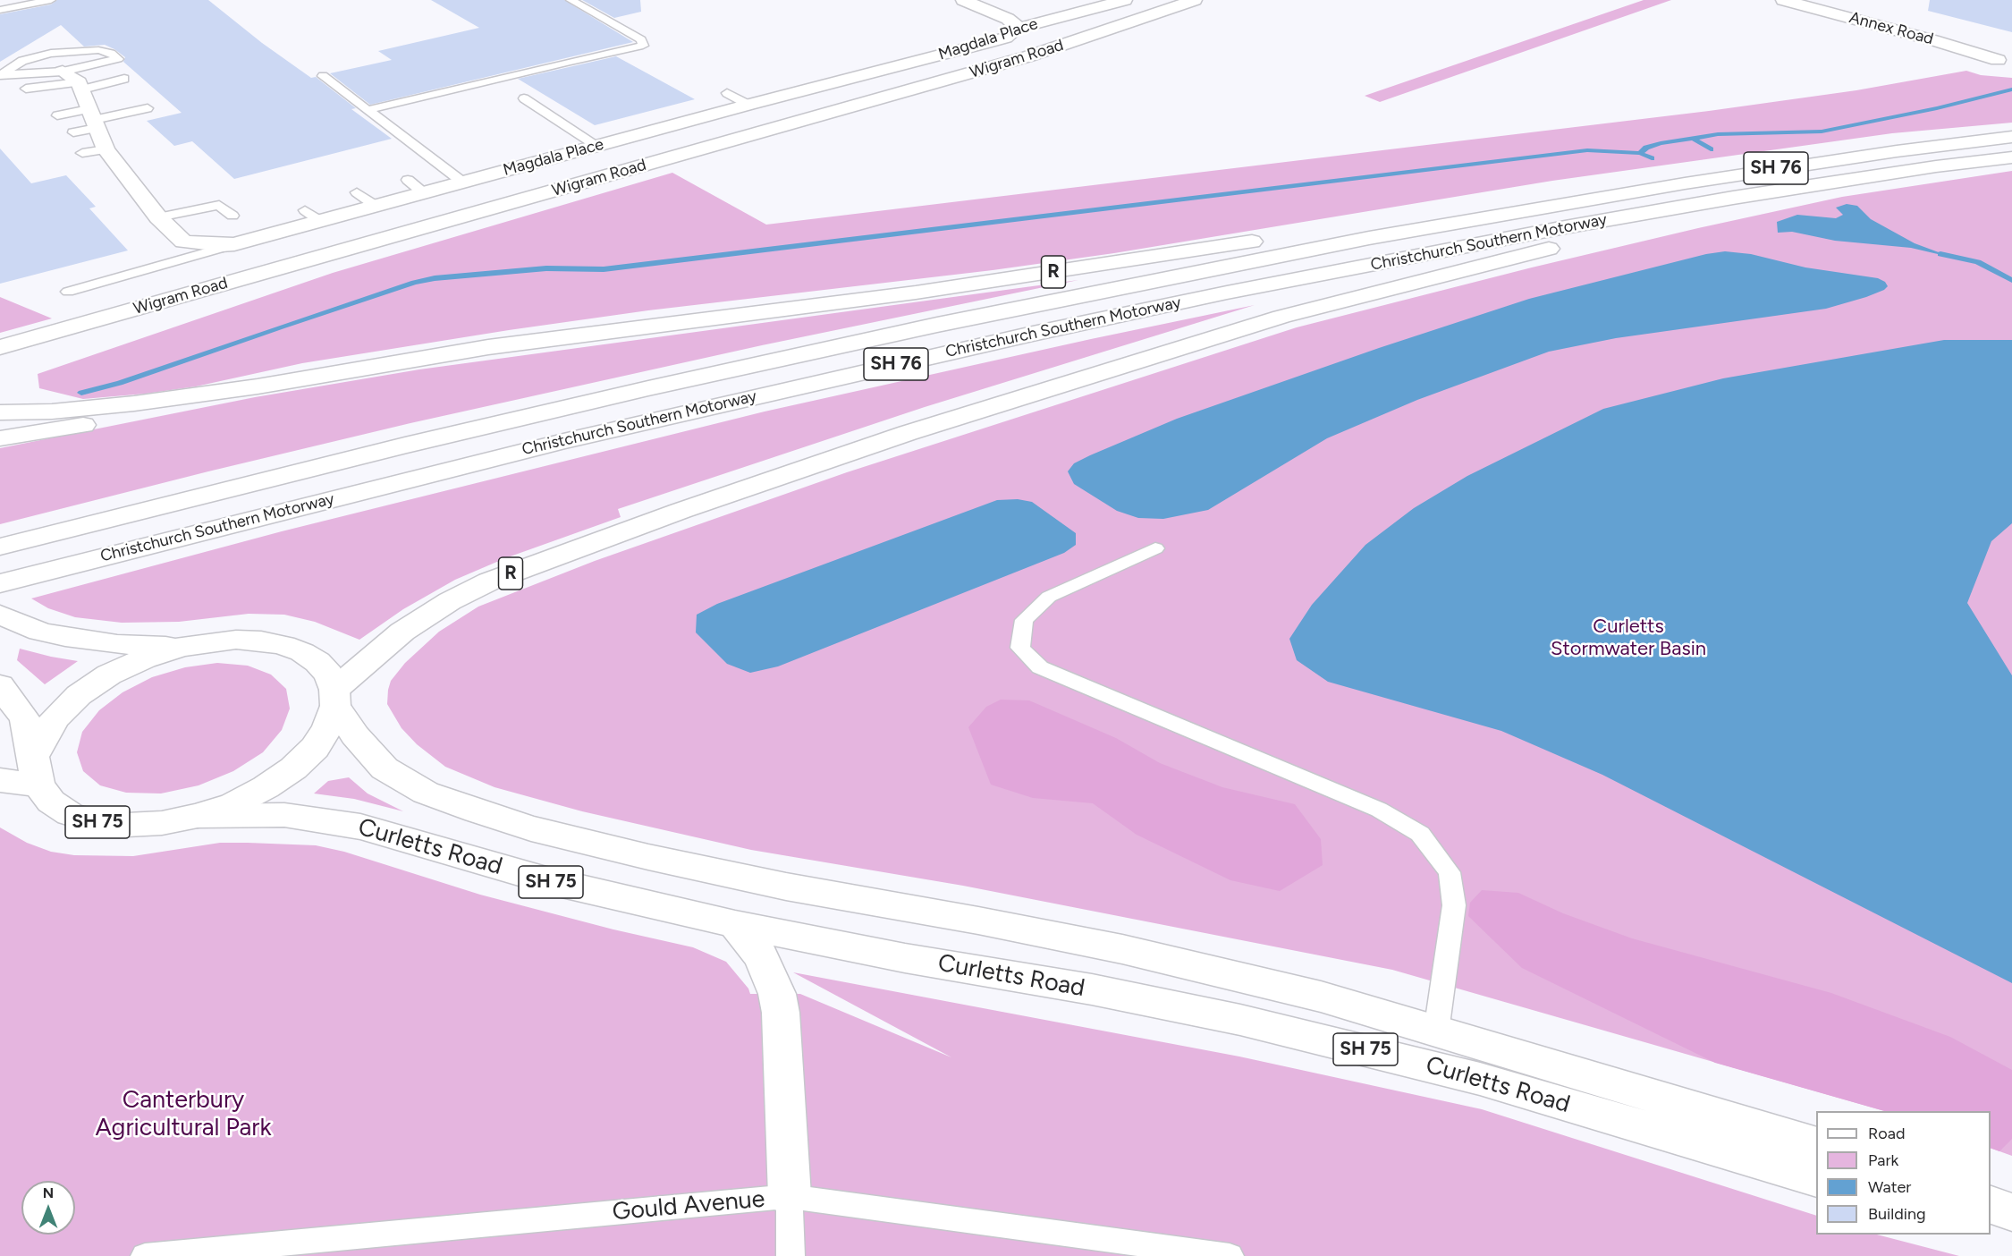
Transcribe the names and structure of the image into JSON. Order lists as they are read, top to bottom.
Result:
{
  "streets": {
    "main road": [
      "Annex Road",
      "Magdala Place",
      "Wigram Road",
      "SH 76",
      "Christchurch Southern Motorway",
      "R",
      "SH 75",
      "Curletts Road"
    ],
    "lane": ["Gould Avenue"]
  },
  "crossings": [
    ["Christchurch Southern Motorway", "R"],
    ["R", "SH 75"],
    ["R", "Curletts Road"],
    ["SH 75", "Curletts Road"]
  ],
  "parks": ["Curletts Stormwater Basin", "Canterbury Agricultural Park"],
  "legend": [
    "Road",
    "Park",
    "Water",
    "Building"
  ],
  "north": "top"
}
